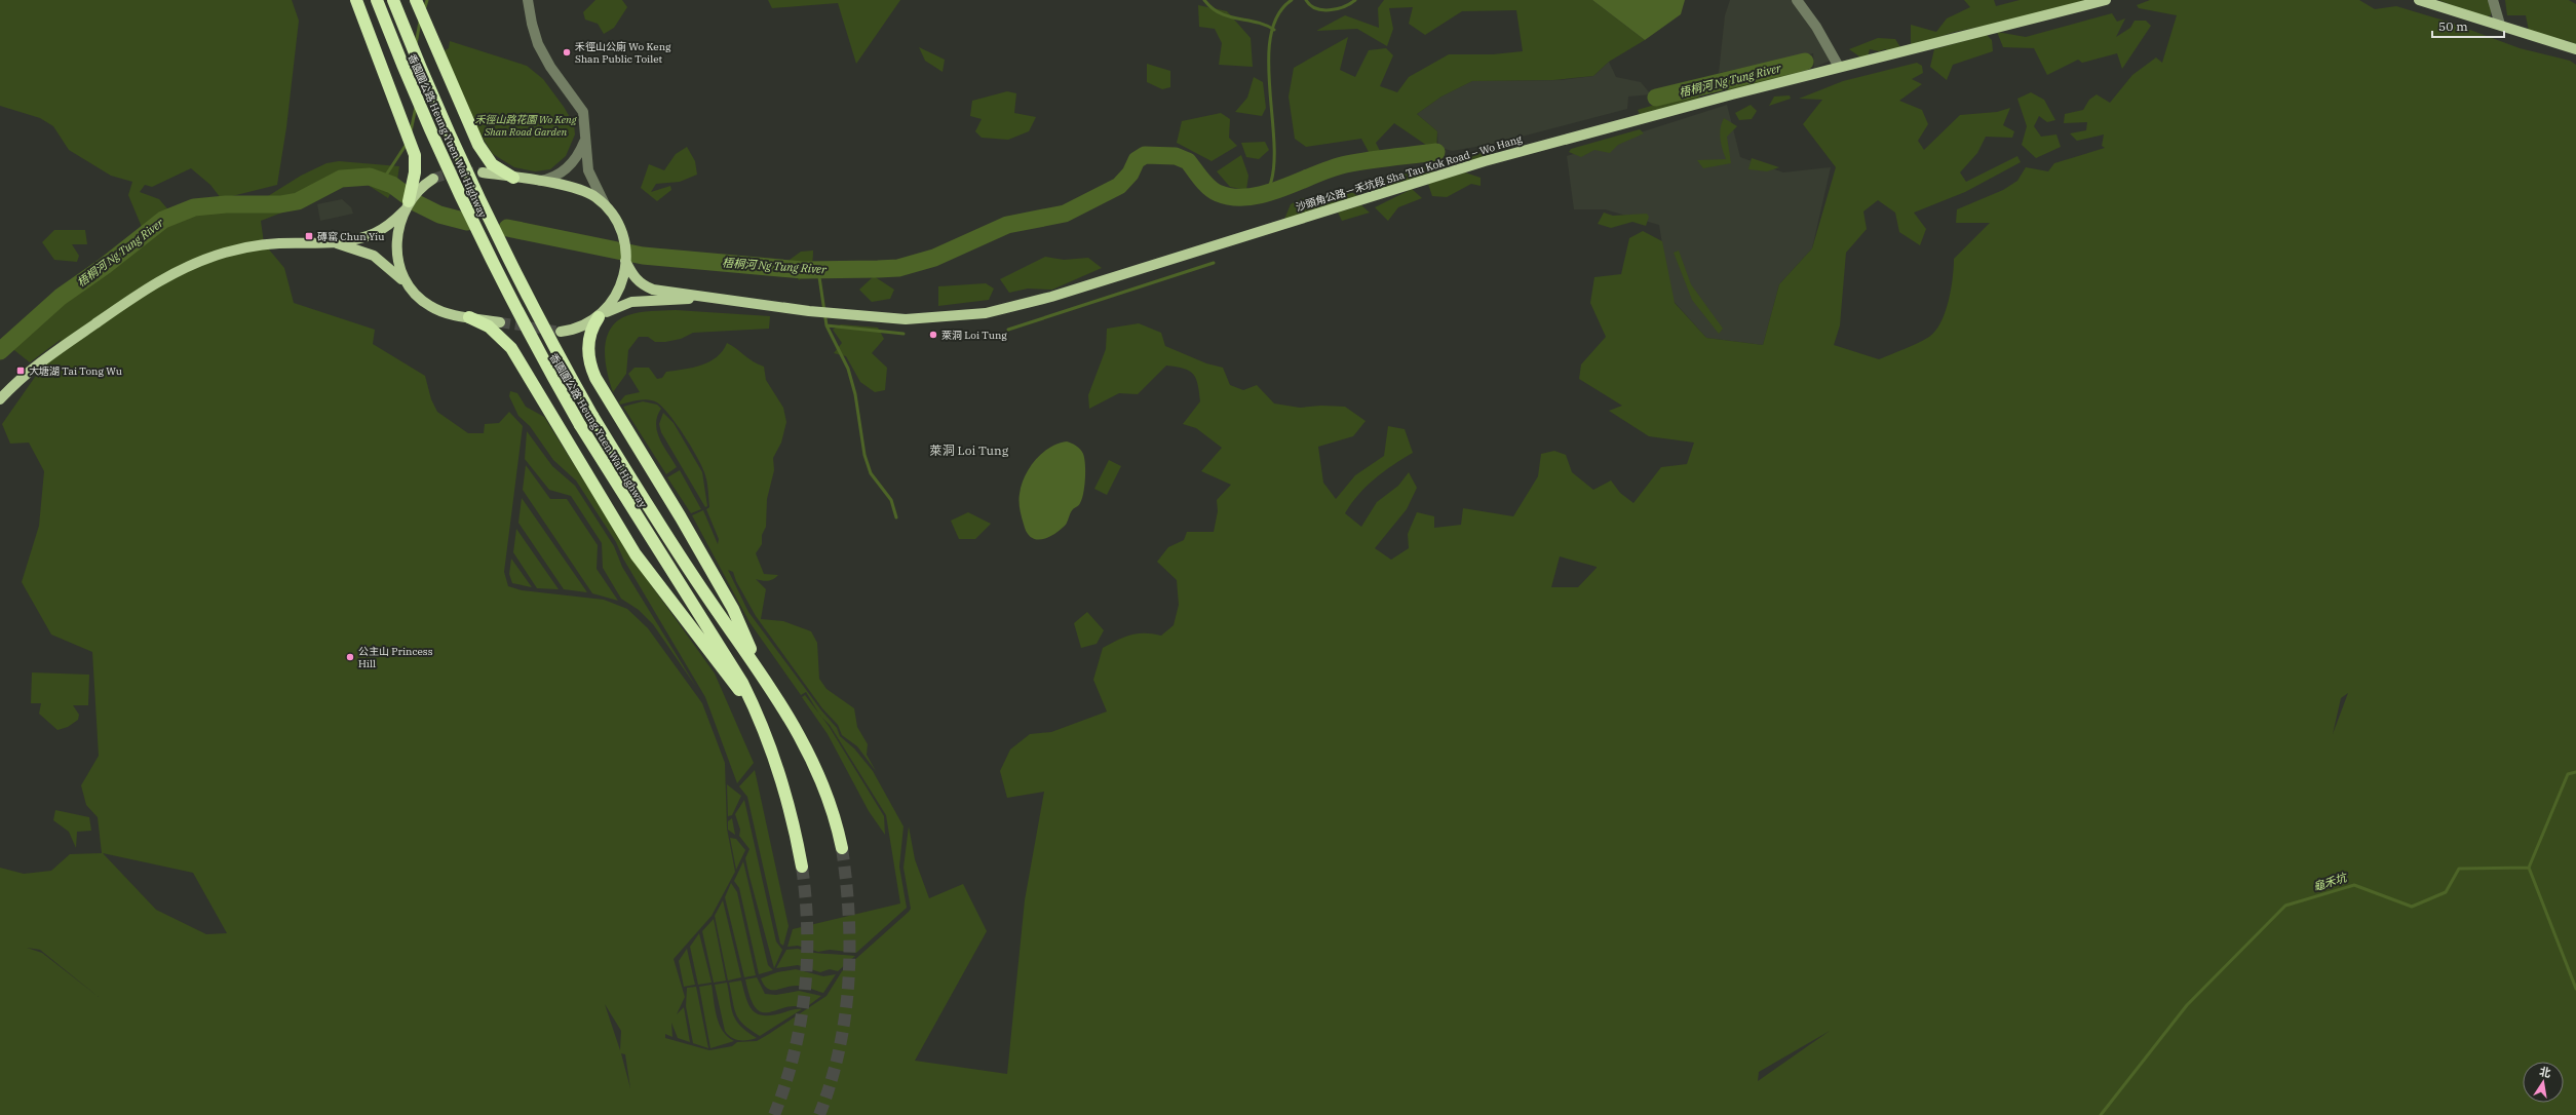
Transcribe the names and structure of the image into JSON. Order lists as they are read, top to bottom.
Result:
{
  "streets": {
    "highway": ["香園圍公路 Heung Yuen Wai Highway"],
    "main road": ["沙頭角公路－禾坑段 Sha Tau Kok Road – Wo Hang"]
  },
  "districts": ["萊洞 Loi Tung"],
  "water": ["梧桐河 Ng Tung River", "龜禾坑"],
  "parks": ["禾徑山路花園 Wo Keng Shan Road Garden"],
  "places": {
    "other": ["禾徑山公廁 Wo Keng Shan Public Toilet", "萊洞 Loi Tung", "公主山 Princess Hill"],
    "transit": ["磚窰 Chun Yiu", "大塘湖 Tai Tong Wu"]
  },
  "scale_bar": "50 m",
  "north": "top"
}
